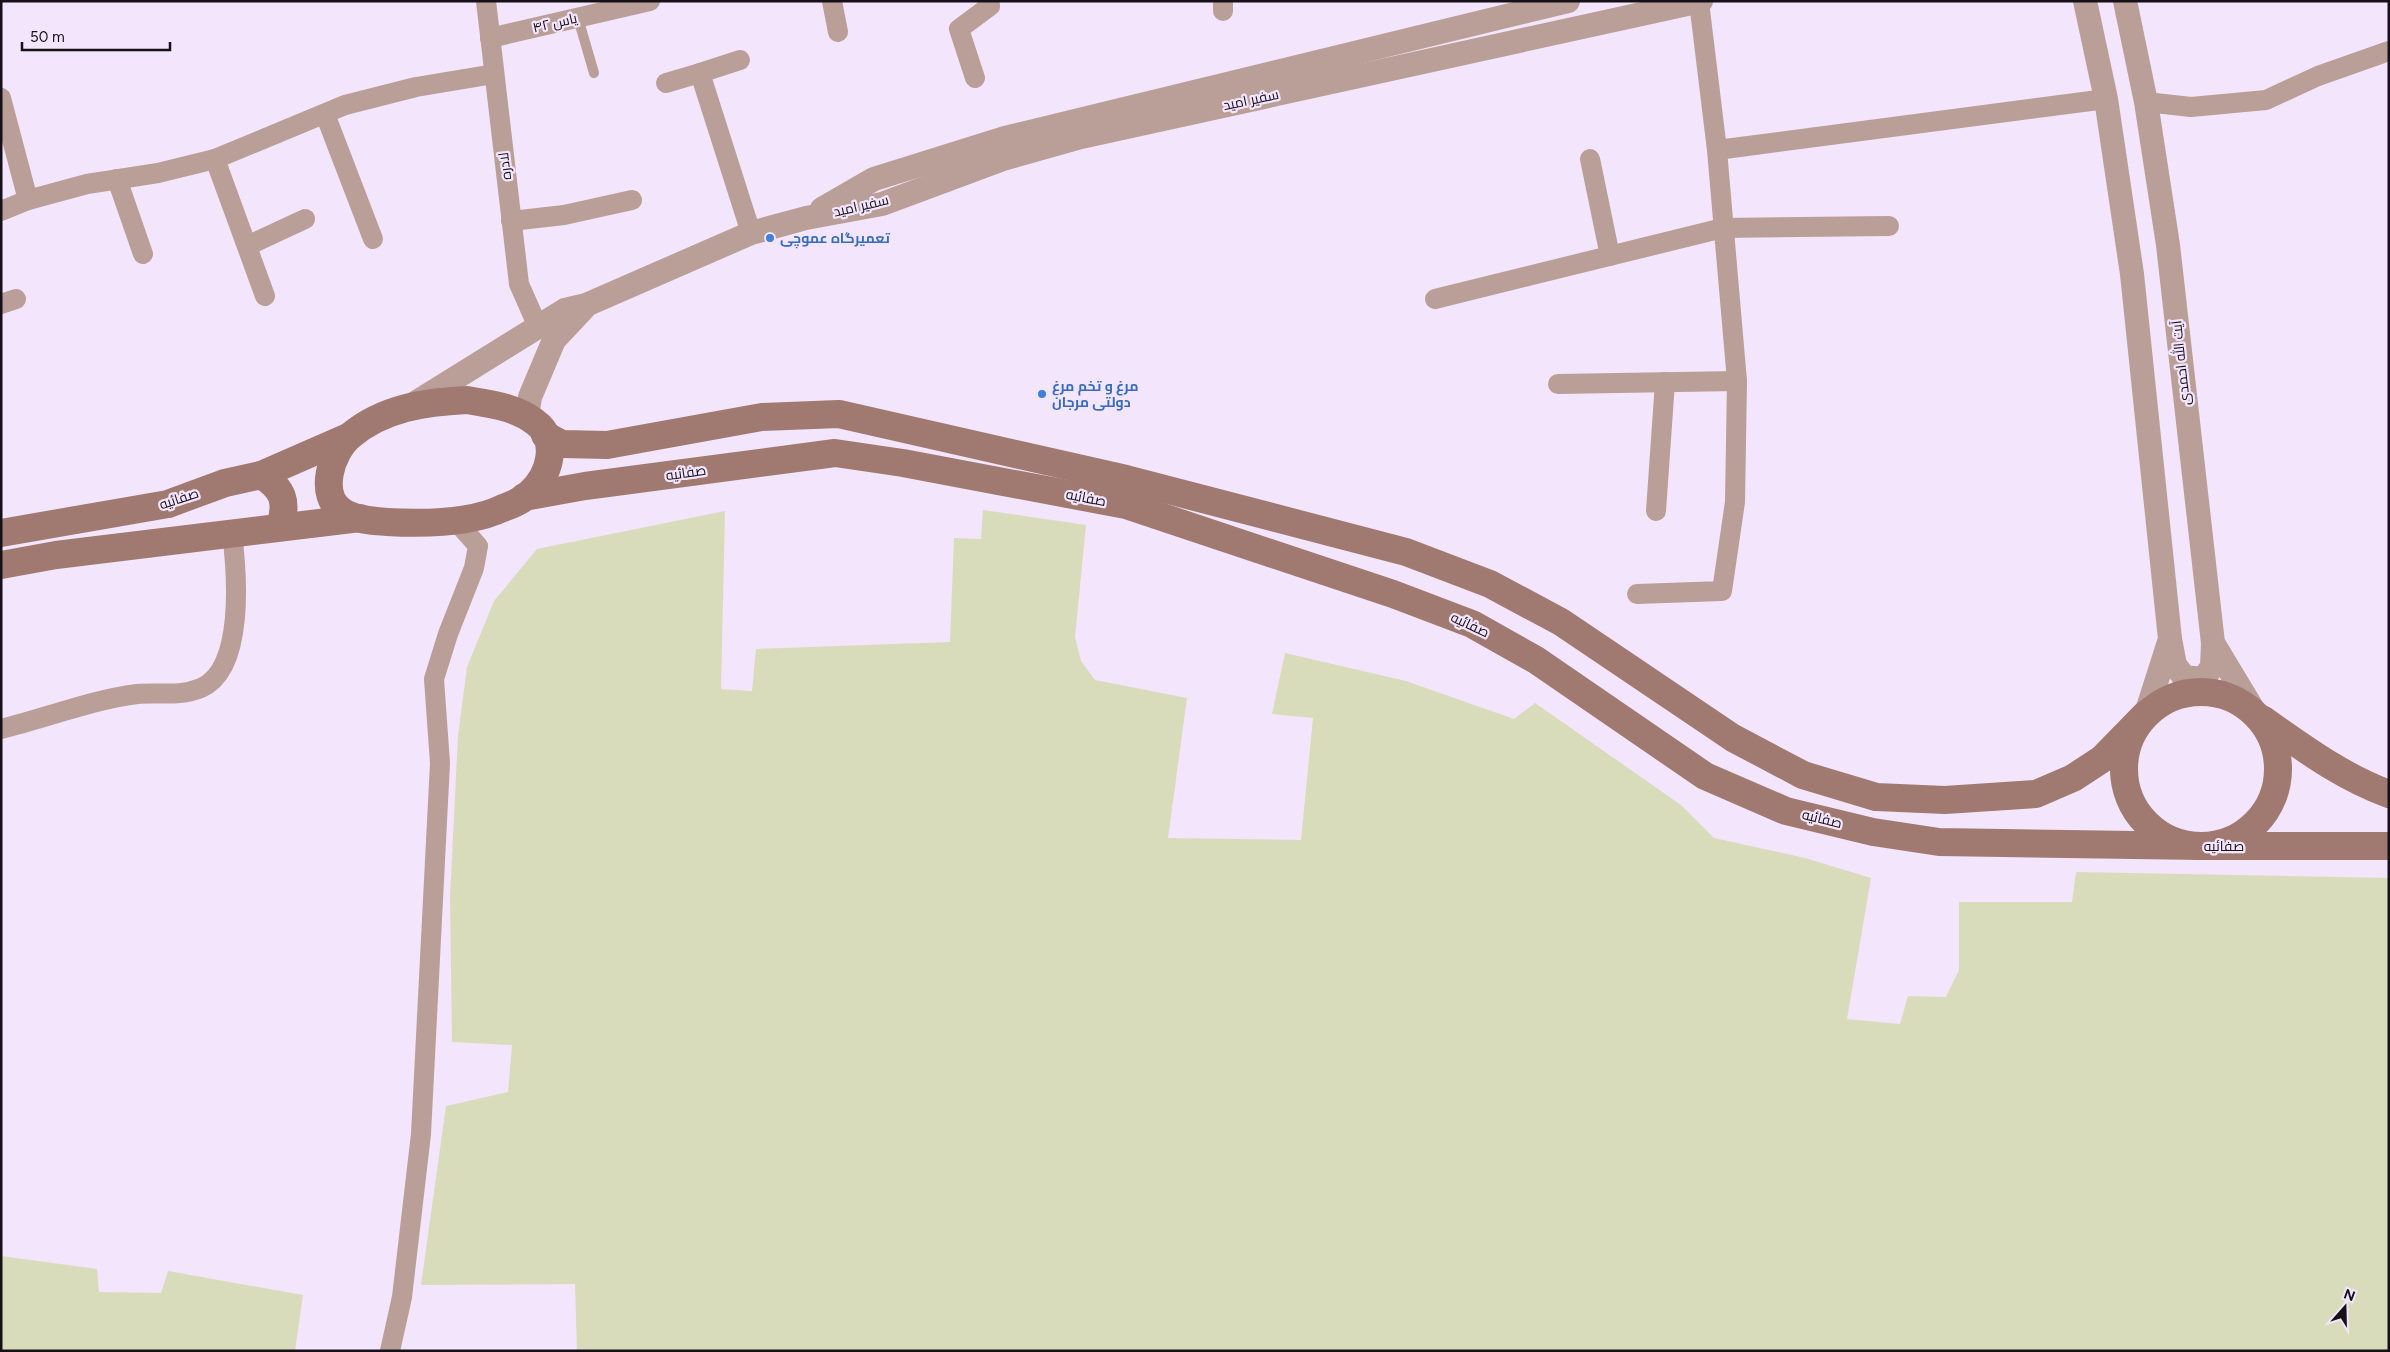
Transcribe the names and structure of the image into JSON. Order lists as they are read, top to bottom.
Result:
{
  "streets": {
    "main road": ["صفائیه"],
    "street": [
      "یاس ۴۲",
      "سفیر امید",
      "لادره",
      "آیت الله احمدی"
    ]
  },
  "crossings": [
    ["یاس ۴۲", "لادره"],
    ["آیت الله احمدی", "صفائیه"]
  ],
  "places": ["تعمیرگاه عموچی", "مرغ و تخم مرغ دولتی مرجان"],
  "scale_bar": "50 m",
  "north": "top"
}
